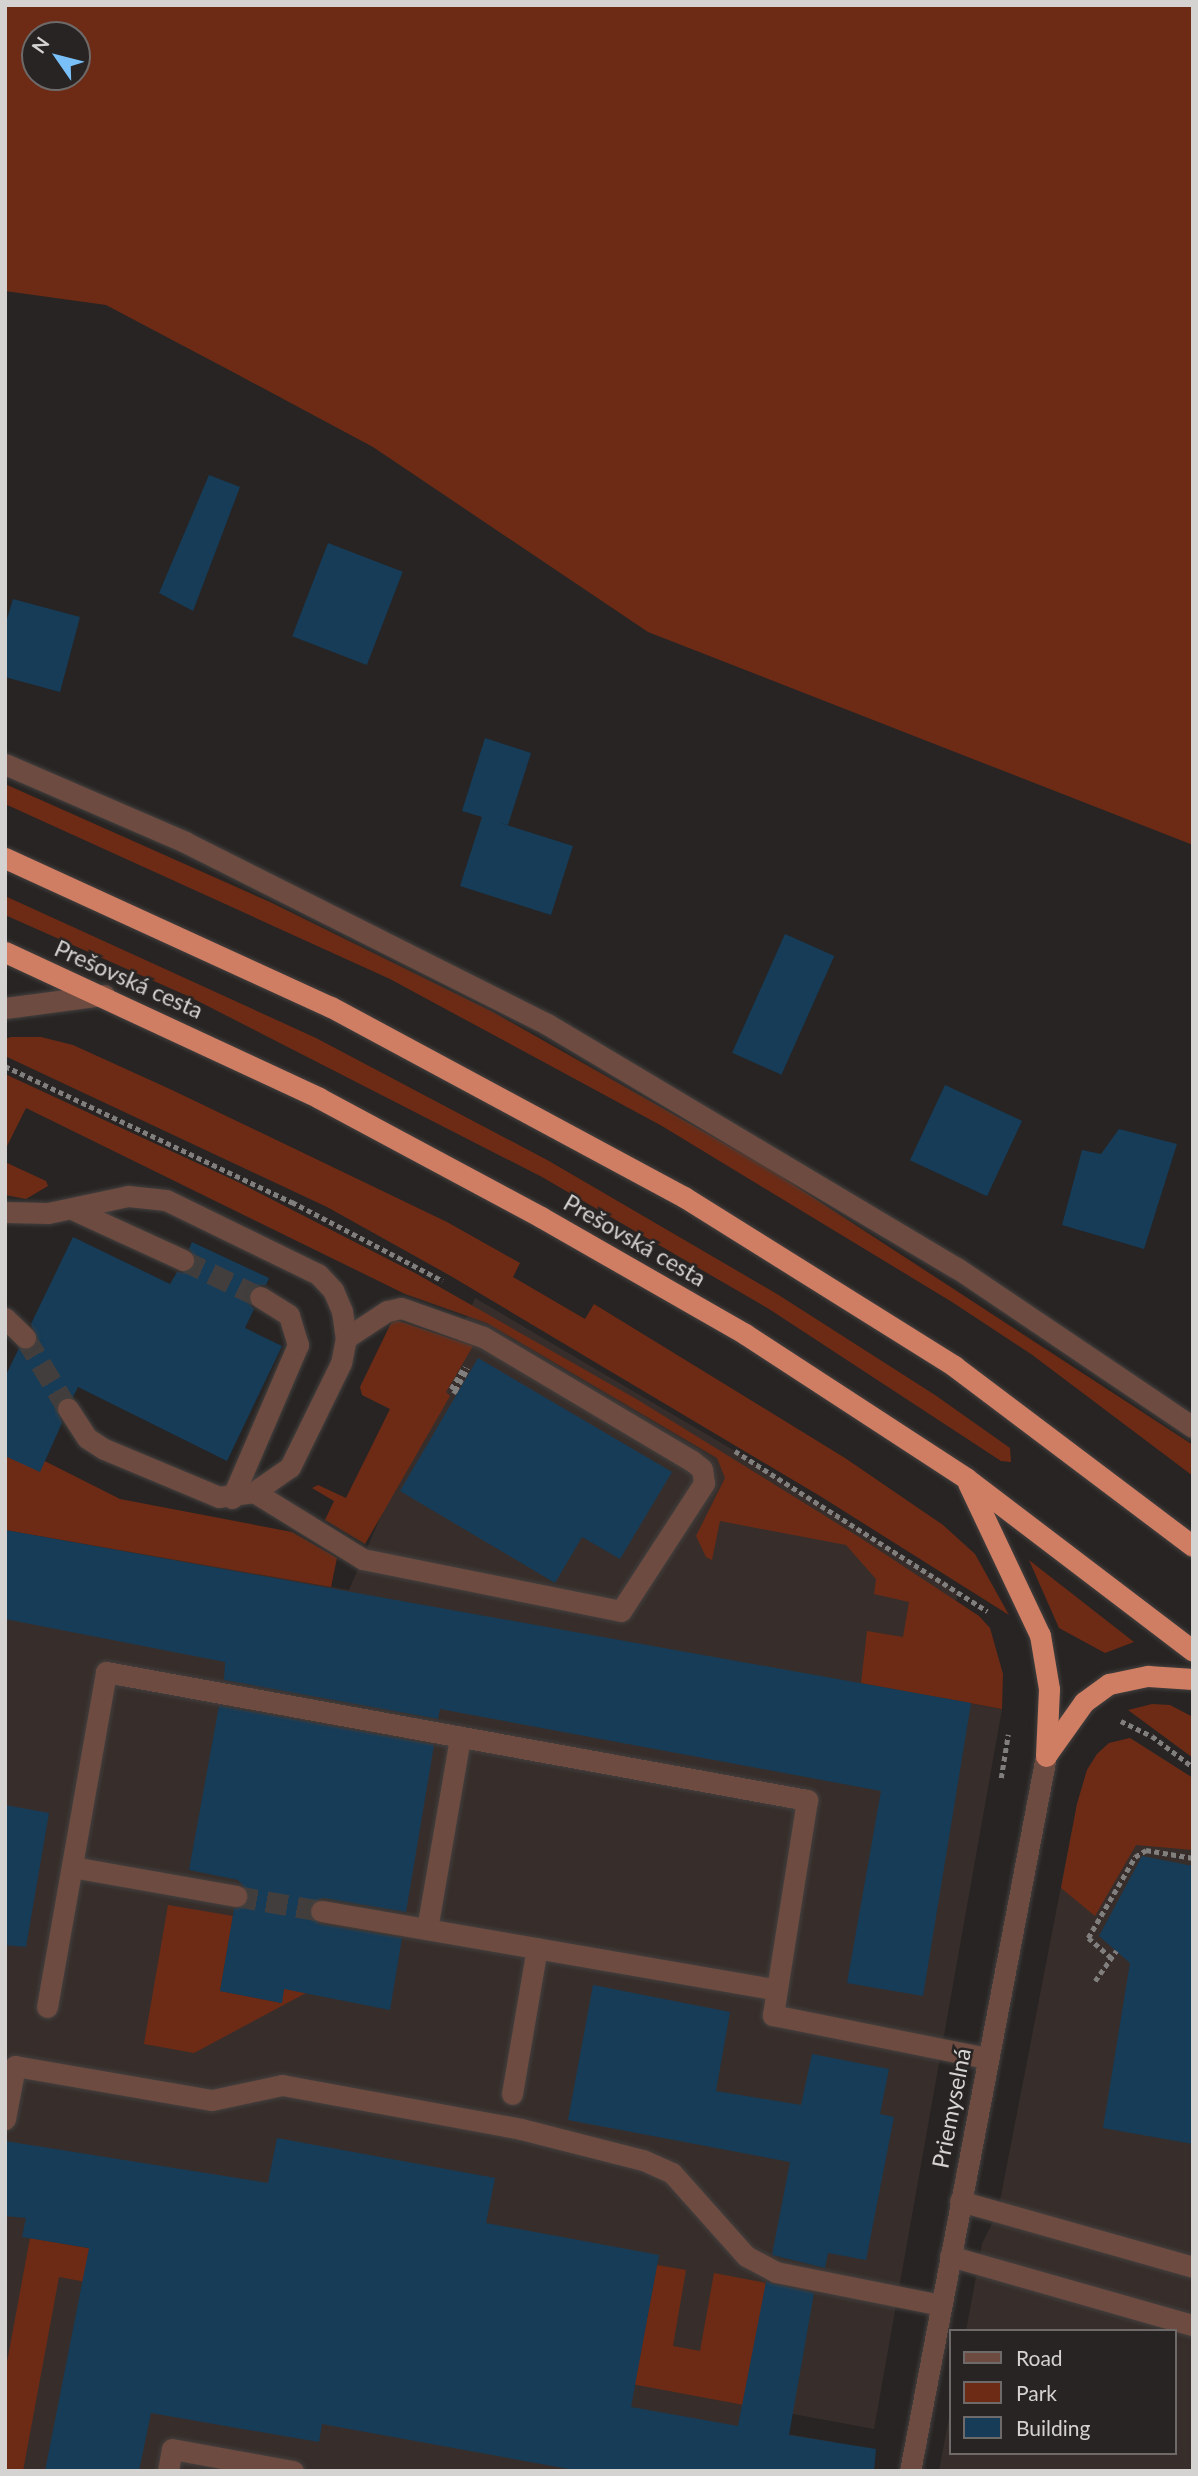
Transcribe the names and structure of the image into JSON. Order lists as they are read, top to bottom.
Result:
{
  "streets": {
    "highway": ["Prešovská cesta"],
    "street": ["Priemyselná"]
  },
  "legend": ["Road", "Park", "Building"],
  "north": "top left"
}
